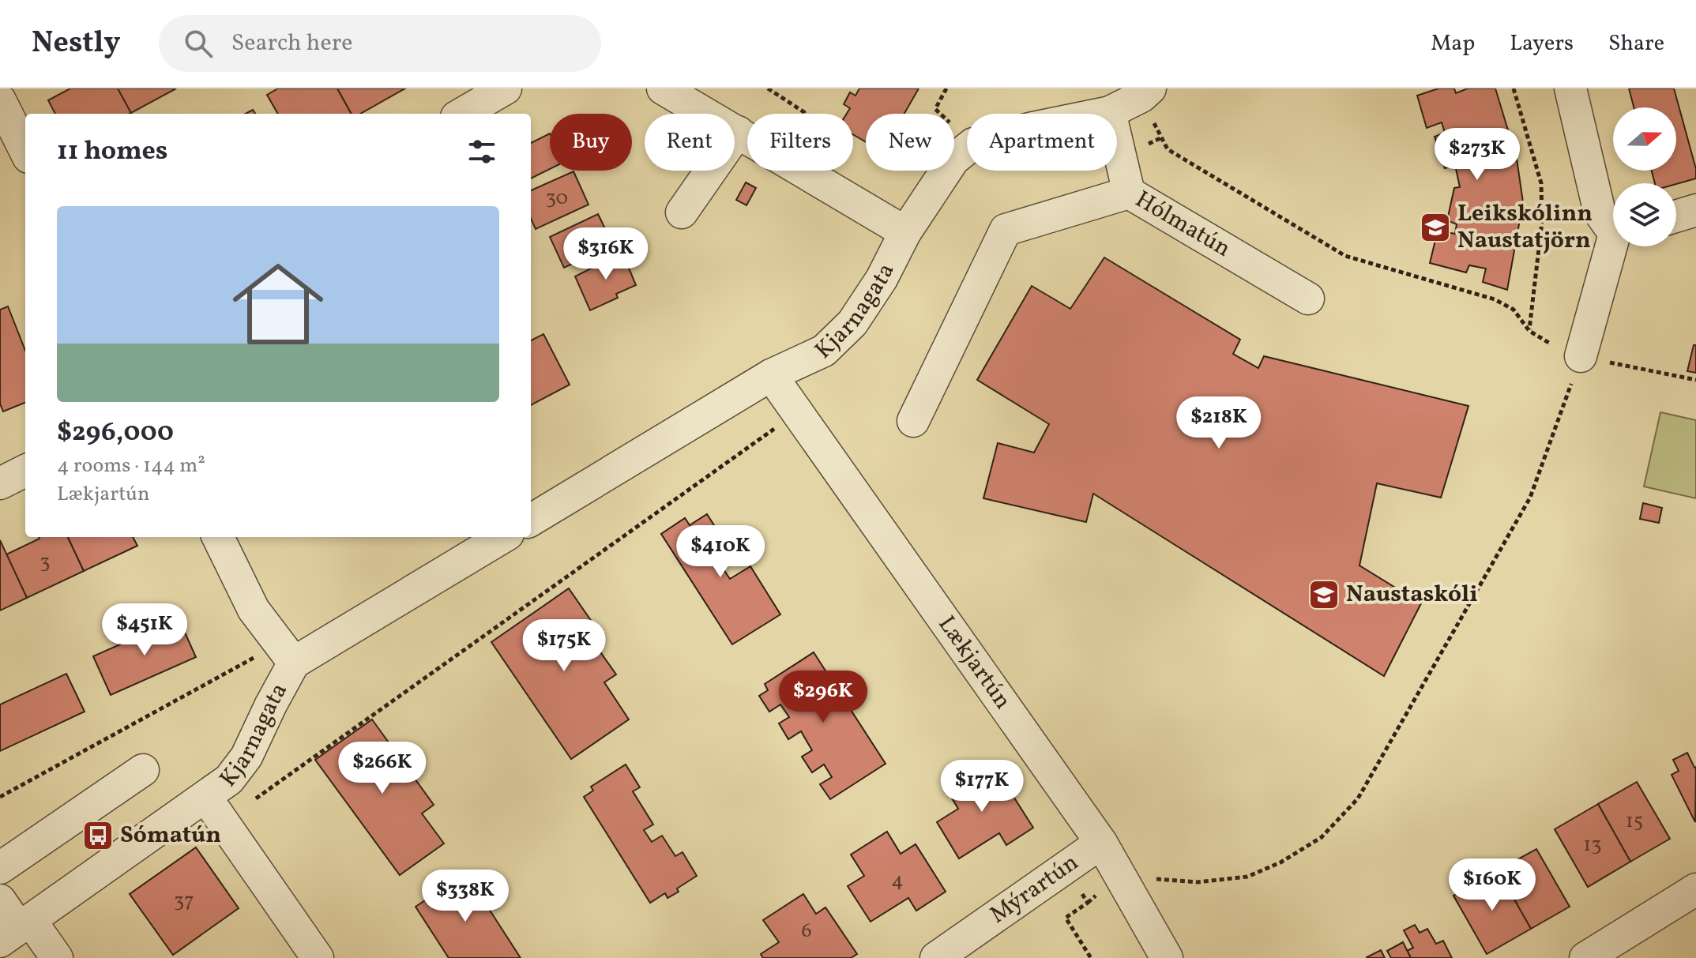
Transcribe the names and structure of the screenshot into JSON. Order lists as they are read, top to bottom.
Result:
{
  "streets": {
    "street": [
      "Hólmatún",
      "Kjarnagata",
      "Lækjartún",
      "Mýrartún"
    ]
  },
  "crossings": [
    ["Hólmatún", "Kjarnagata"],
    ["Kjarnagata", "Lækjartún"],
    ["Lækjartún", "Mýrartún"]
  ],
  "places": {
    "school or university": ["Leikskólinn Naustatjörn", "Naustaskóli"],
    "bus stop": ["Sómatún"]
  },
  "house_numbers": [
    "30",
    "3",
    "15",
    "13",
    "4",
    "37",
    "6"
  ],
  "north": "right",
  "page": {
    "header": "Nestly",
    "search": "Search here",
    "nav": ["Map", "Layers", "Share"],
    "chip": [
      "Buy",
      "Rent",
      "Filters",
      "New",
      "Apartment"
    ],
    "heading": "11 homes",
    "price": [
      "$273K",
      "$316K",
      "$218K",
      "$410K",
      "$451K",
      "$175K",
      "$296K",
      "$266K",
      "$177K",
      "$160K",
      "$338K"
    ],
    "list": [
      {
        "name": "$296,000",
        "note": "4 rooms · 144 m² · Lækjartún"
      }
    ]
  }
}
